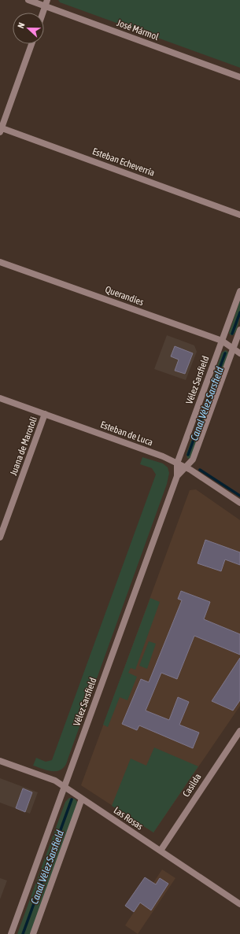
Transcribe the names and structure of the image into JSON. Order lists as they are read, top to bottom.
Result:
{
  "streets": {
    "street": [
      "José Mármol",
      "Esteban Echeverría",
      "Querandíes",
      "Vélez Sarsfield",
      "Esteban de Luca",
      "Juana de Marotoli",
      "Casilda",
      "Las Rosas"
    ]
  },
  "crossings": [
    ["Querandíes", "Vélez Sarsfield"],
    ["Vélez Sarsfield", "Esteban de Luca"],
    ["Vélez Sarsfield", "Las Rosas"],
    ["Esteban de Luca", "Juana de Marotoli"],
    ["Casilda", "Las Rosas"]
  ],
  "water": ["Canal Vélez Sarsfield"],
  "north": "left"
}
